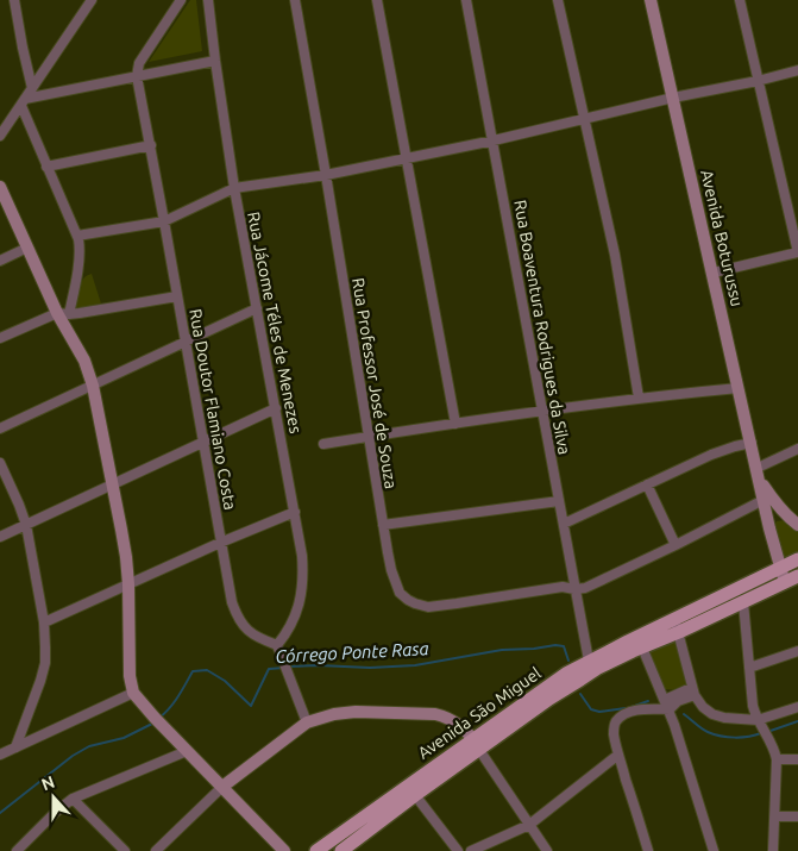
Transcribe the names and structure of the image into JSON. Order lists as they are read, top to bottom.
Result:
{
  "streets": {
    "main road": ["Avenida Boturussu", "Avenida São Miguel"],
    "street": [
      "Rua Jácome Téles de Menezes",
      "Rua Boaventura Rodrigues da Silva",
      "Rua Professor José de Souza",
      "Rua Doutor Flamiano Costa"
    ]
  },
  "crossings": [
    ["Avenida Boturussu", "Avenida São Miguel"],
    ["Rua Jácome Téles de Menezes", "Rua Doutor Flamiano Costa"],
    ["Rua Boaventura Rodrigues da Silva", "Rua Professor José de Souza"],
    ["Rua Boaventura Rodrigues da Silva", "Avenida São Miguel"]
  ],
  "water": ["Córrego Ponte Rasa"],
  "north": "top"
}
